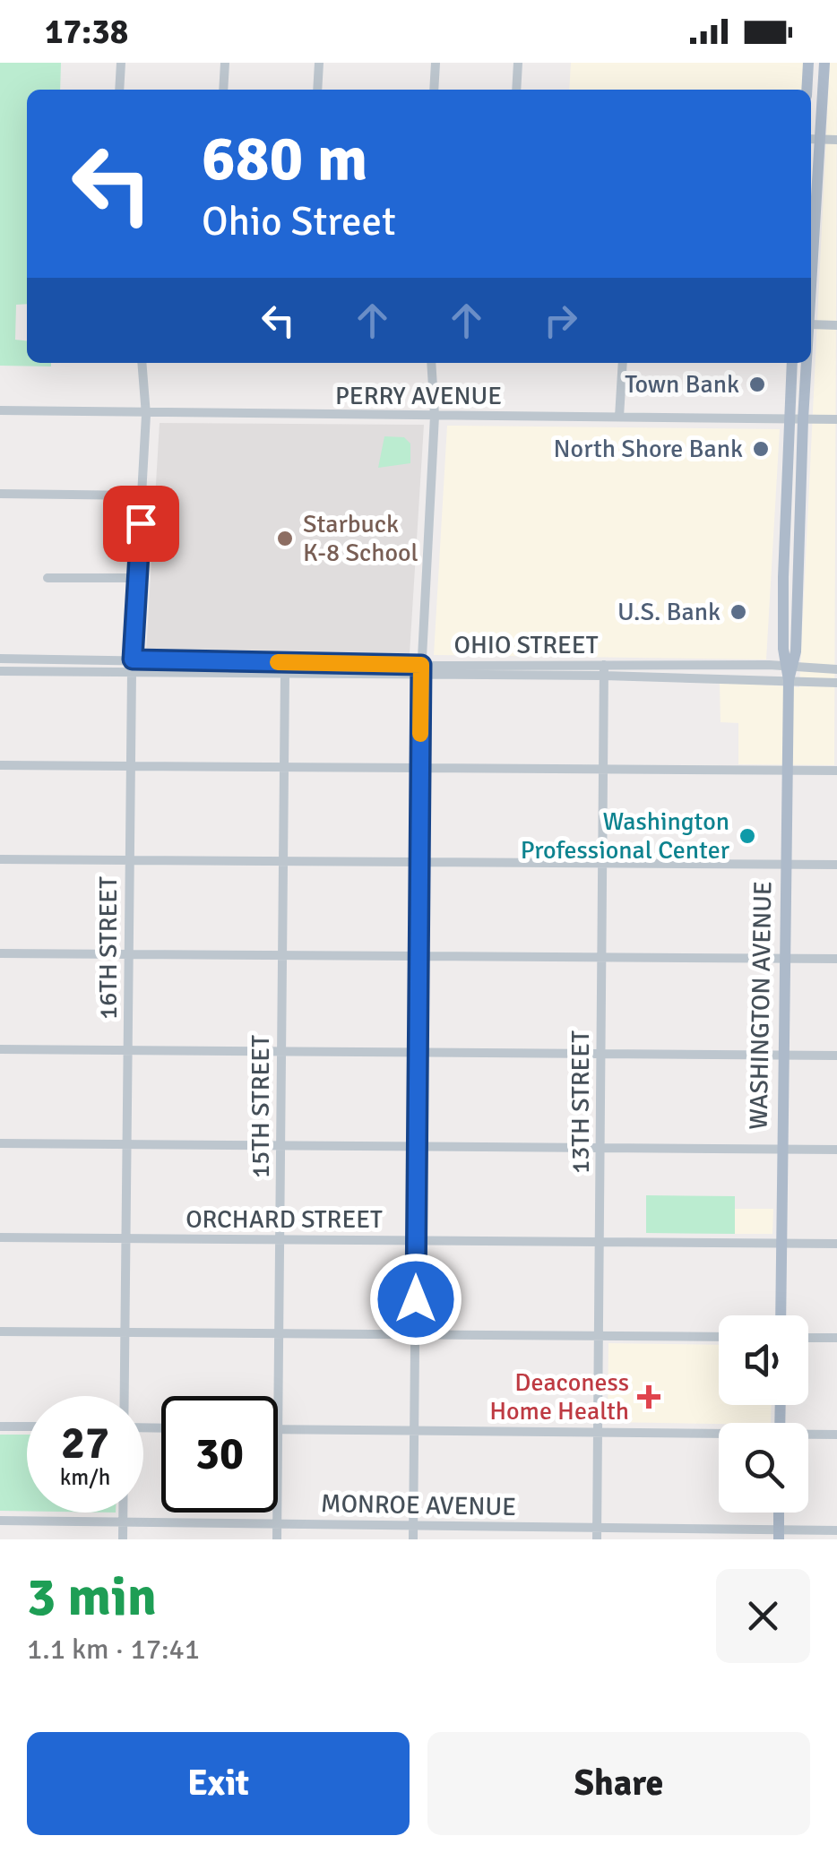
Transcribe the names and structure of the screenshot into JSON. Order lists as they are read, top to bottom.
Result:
{
  "streets": {
    "main road": ["WASHINGTON AVENUE"],
    "street": [
      "PERRY AVENUE",
      "OHIO STREET",
      "16TH STREET",
      "13TH STREET",
      "15TH STREET",
      "ORCHARD STREET",
      "MONROE AVENUE"
    ]
  },
  "crossings": [
    ["PERRY AVENUE", "16TH STREET"],
    ["PERRY AVENUE", "WASHINGTON AVENUE"],
    ["OHIO STREET", "16TH STREET"],
    ["OHIO STREET", "WASHINGTON AVENUE"],
    ["OHIO STREET", "13TH STREET"],
    ["OHIO STREET", "15TH STREET"],
    ["16TH STREET", "ORCHARD STREET"],
    ["16TH STREET", "MONROE AVENUE"],
    ["WASHINGTON AVENUE", "ORCHARD STREET"],
    ["13TH STREET", "ORCHARD STREET"],
    ["13TH STREET", "MONROE AVENUE"],
    ["15TH STREET", "ORCHARD STREET"],
    ["15TH STREET", "MONROE AVENUE"]
  ],
  "places": {
    "other": [
      "Town Bank",
      "North Shore Bank",
      "Starbuck K-8 School",
      "U.S. Bank",
      "Washington Professional Center"
    ],
    "health": ["Deaconess Home Health"]
  },
  "page": {
    "status": "17:38",
    "turn": ["680 m", "Ohio Street"],
    "speed": "27 km/h",
    "limit": "30",
    "heading": ["3 min", "1.1 km · 17:41"],
    "buttons": ["Exit", "Share"]
  }
}
